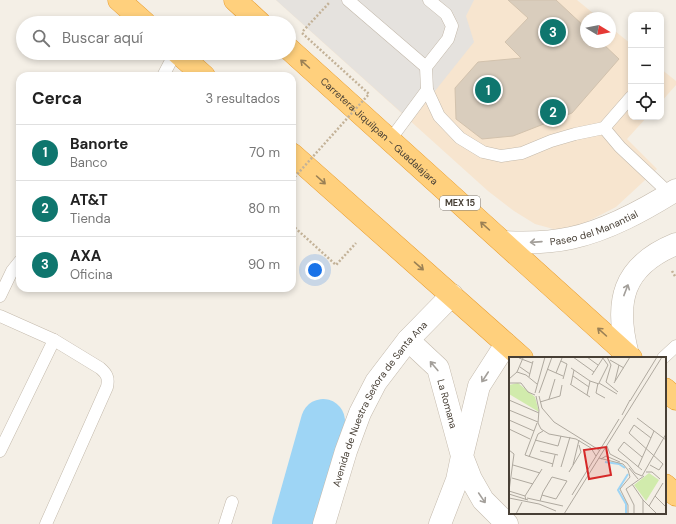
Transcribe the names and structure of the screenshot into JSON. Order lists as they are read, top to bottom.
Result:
{
  "streets": {
    "highway": ["Carretera Jiquilpan - Guadalajara", "MEX 15"],
    "street": ["Paseo del Manantial", "La Romana", "Avenida de Nuestra Señora de Santa Ana"]
  },
  "crossings": [
    ["Carretera Jiquilpan - Guadalajara", "Paseo del Manantial"],
    ["La Romana", "Avenida de Nuestra Señora de Santa Ana"]
  ],
  "one_way": ["Paseo del Manantial"],
  "north": "right",
  "page": {
    "map_buttons": ["+", "−"],
    "search": "Buscar aquí",
    "pins": ["3", "1", "2"],
    "heading": ["Cerca", "3 resultados"],
    "list": [
      {
        "mark": "1",
        "name": "Banorte",
        "note": "Banco",
        "value": "70 m"
      },
      {
        "mark": "2",
        "name": "AT&T",
        "note": "Tienda",
        "value": "80 m"
      },
      {
        "mark": "3",
        "name": "AXA",
        "note": "Oficina",
        "value": "90 m"
      }
    ]
  }
}
